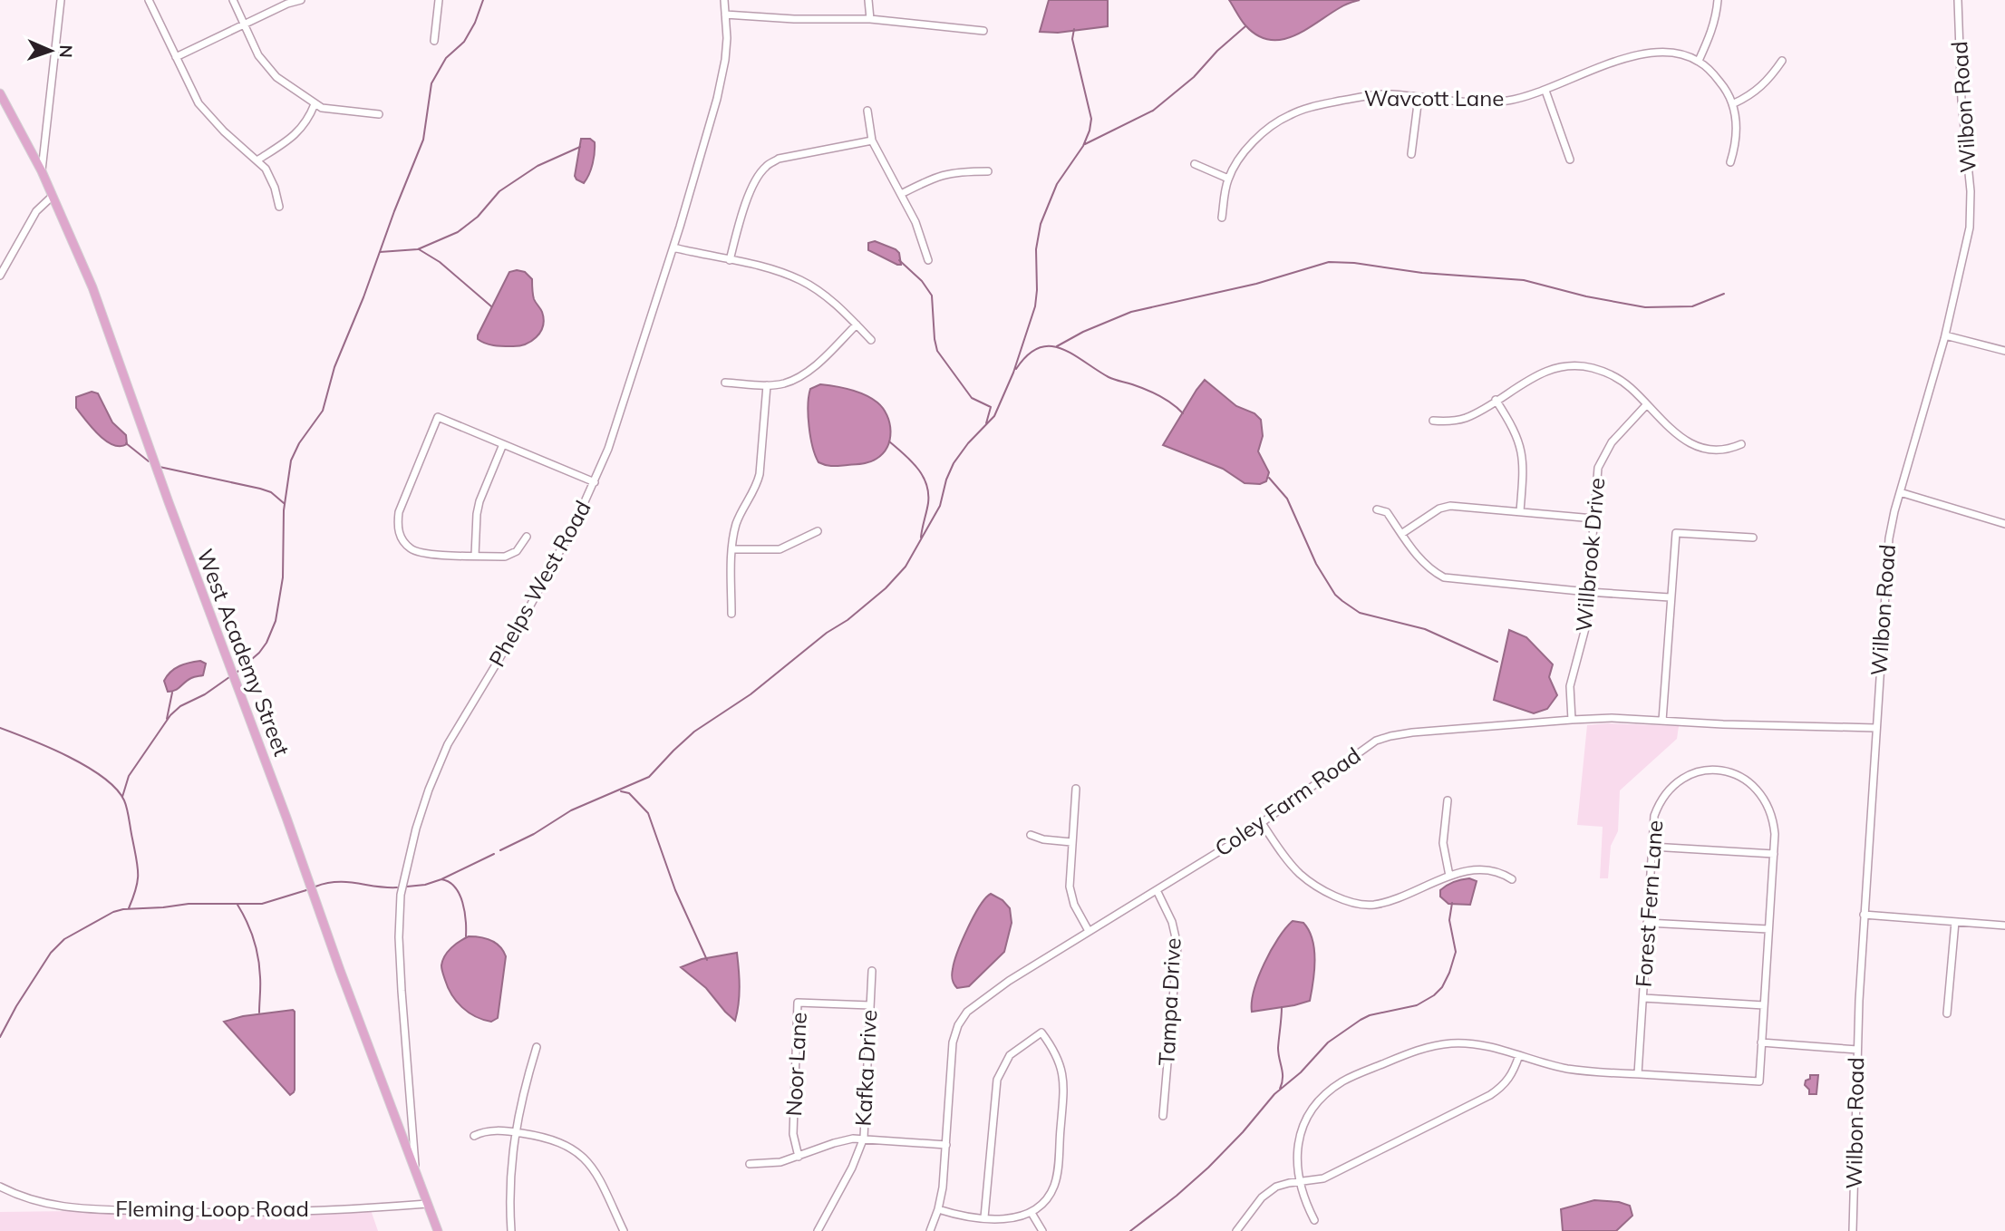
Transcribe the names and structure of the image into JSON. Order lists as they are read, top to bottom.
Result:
{
  "streets": {
    "main road": ["West Academy Street"],
    "street": [
      "Wavcott Lane",
      "Wilbon Road",
      "Willbrook Drive",
      "Phelps West Road",
      "Coley Farm Road",
      "Forest Fern Lane",
      "Tampa Drive",
      "Noor Lane",
      "Kafka Drive",
      "Fleming Loop Road"
    ]
  },
  "crossings": [
    ["Wilbon Road", "Coley Farm Road"],
    ["Willbrook Drive", "Coley Farm Road"],
    ["Phelps West Road", "West Academy Street"],
    ["West Academy Street", "Fleming Loop Road"],
    ["Coley Farm Road", "Tampa Drive"],
    ["Noor Lane", "Kafka Drive"]
  ],
  "north": "right"
}
